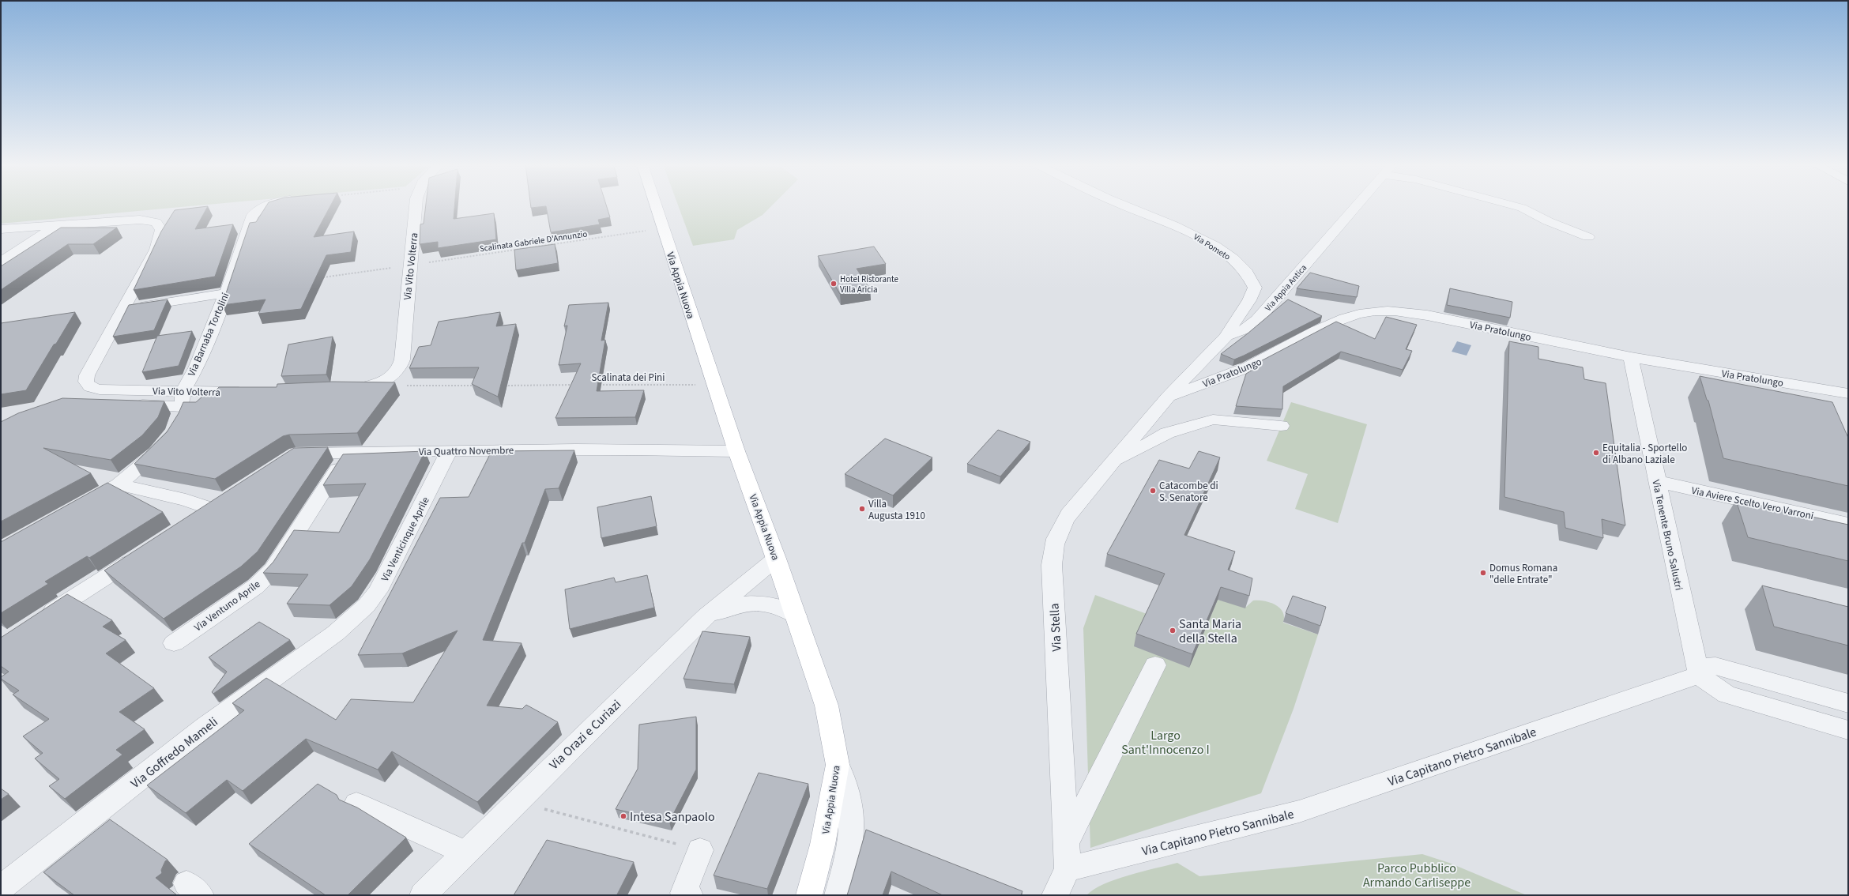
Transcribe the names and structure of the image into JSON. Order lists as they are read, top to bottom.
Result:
{
  "streets": {
    "main road": ["Via Appia Nuova"],
    "street": [
      "Via Pometo",
      "Via Vito Volterra",
      "Via Appia Antica",
      "Via Pratolungo",
      "Via Barnaba Tortolini",
      "Via Quattro Novembre",
      "Via Aviere Scelto Vero Varroni",
      "Via Tenente Bruno Salustri",
      "Via Venticinque Aprile",
      "Via Ventuno Aprile",
      "Via Stella",
      "Via Orazi e Curiazi",
      "Via Goffredo Mameli",
      "Via Capitano Pietro Sannibale"
    ],
    "path": ["Scalinata Gabriele D'Annunzio", "Scalinata dei Pini"]
  },
  "crossings": [
    ["Scalinata Gabriele D'Annunzio", "Via Appia Nuova"],
    ["Via Pometo", "Via Appia Antica"],
    ["Via Vito Volterra", "Via Barnaba Tortolini"],
    ["Via Appia Nuova", "Scalinata dei Pini"],
    ["Via Appia Nuova", "Via Quattro Novembre"],
    ["Via Appia Nuova", "Via Orazi e Curiazi"],
    ["Via Appia Antica", "Via Pratolungo"],
    ["Via Appia Antica", "Via Stella"],
    ["Via Pratolungo", "Via Tenente Bruno Salustri"],
    ["Via Pratolungo", "Via Stella"],
    ["Via Quattro Novembre", "Via Venticinque Aprile"],
    ["Via Quattro Novembre", "Via Ventuno Aprile"],
    ["Via Aviere Scelto Vero Varroni", "Via Tenente Bruno Salustri"],
    ["Via Tenente Bruno Salustri", "Via Capitano Pietro Sannibale"],
    ["Via Venticinque Aprile", "Via Goffredo Mameli"],
    ["Via Stella", "Via Capitano Pietro Sannibale"]
  ],
  "parks": ["Largo Sant'Innocenzo I", "Parco Pubblico Armando Carliseppe"],
  "places": [
    "Hotel Ristorante Villa Aricia",
    "Equitalia - Sportello di Albano Laziale",
    "Catacombe di S. Senatore",
    "Villa Augusta 1910",
    "Domus Romana \"delle Entrate\"",
    "Santa Maria della Stella",
    "Intesa Sanpaolo"
  ]
}
